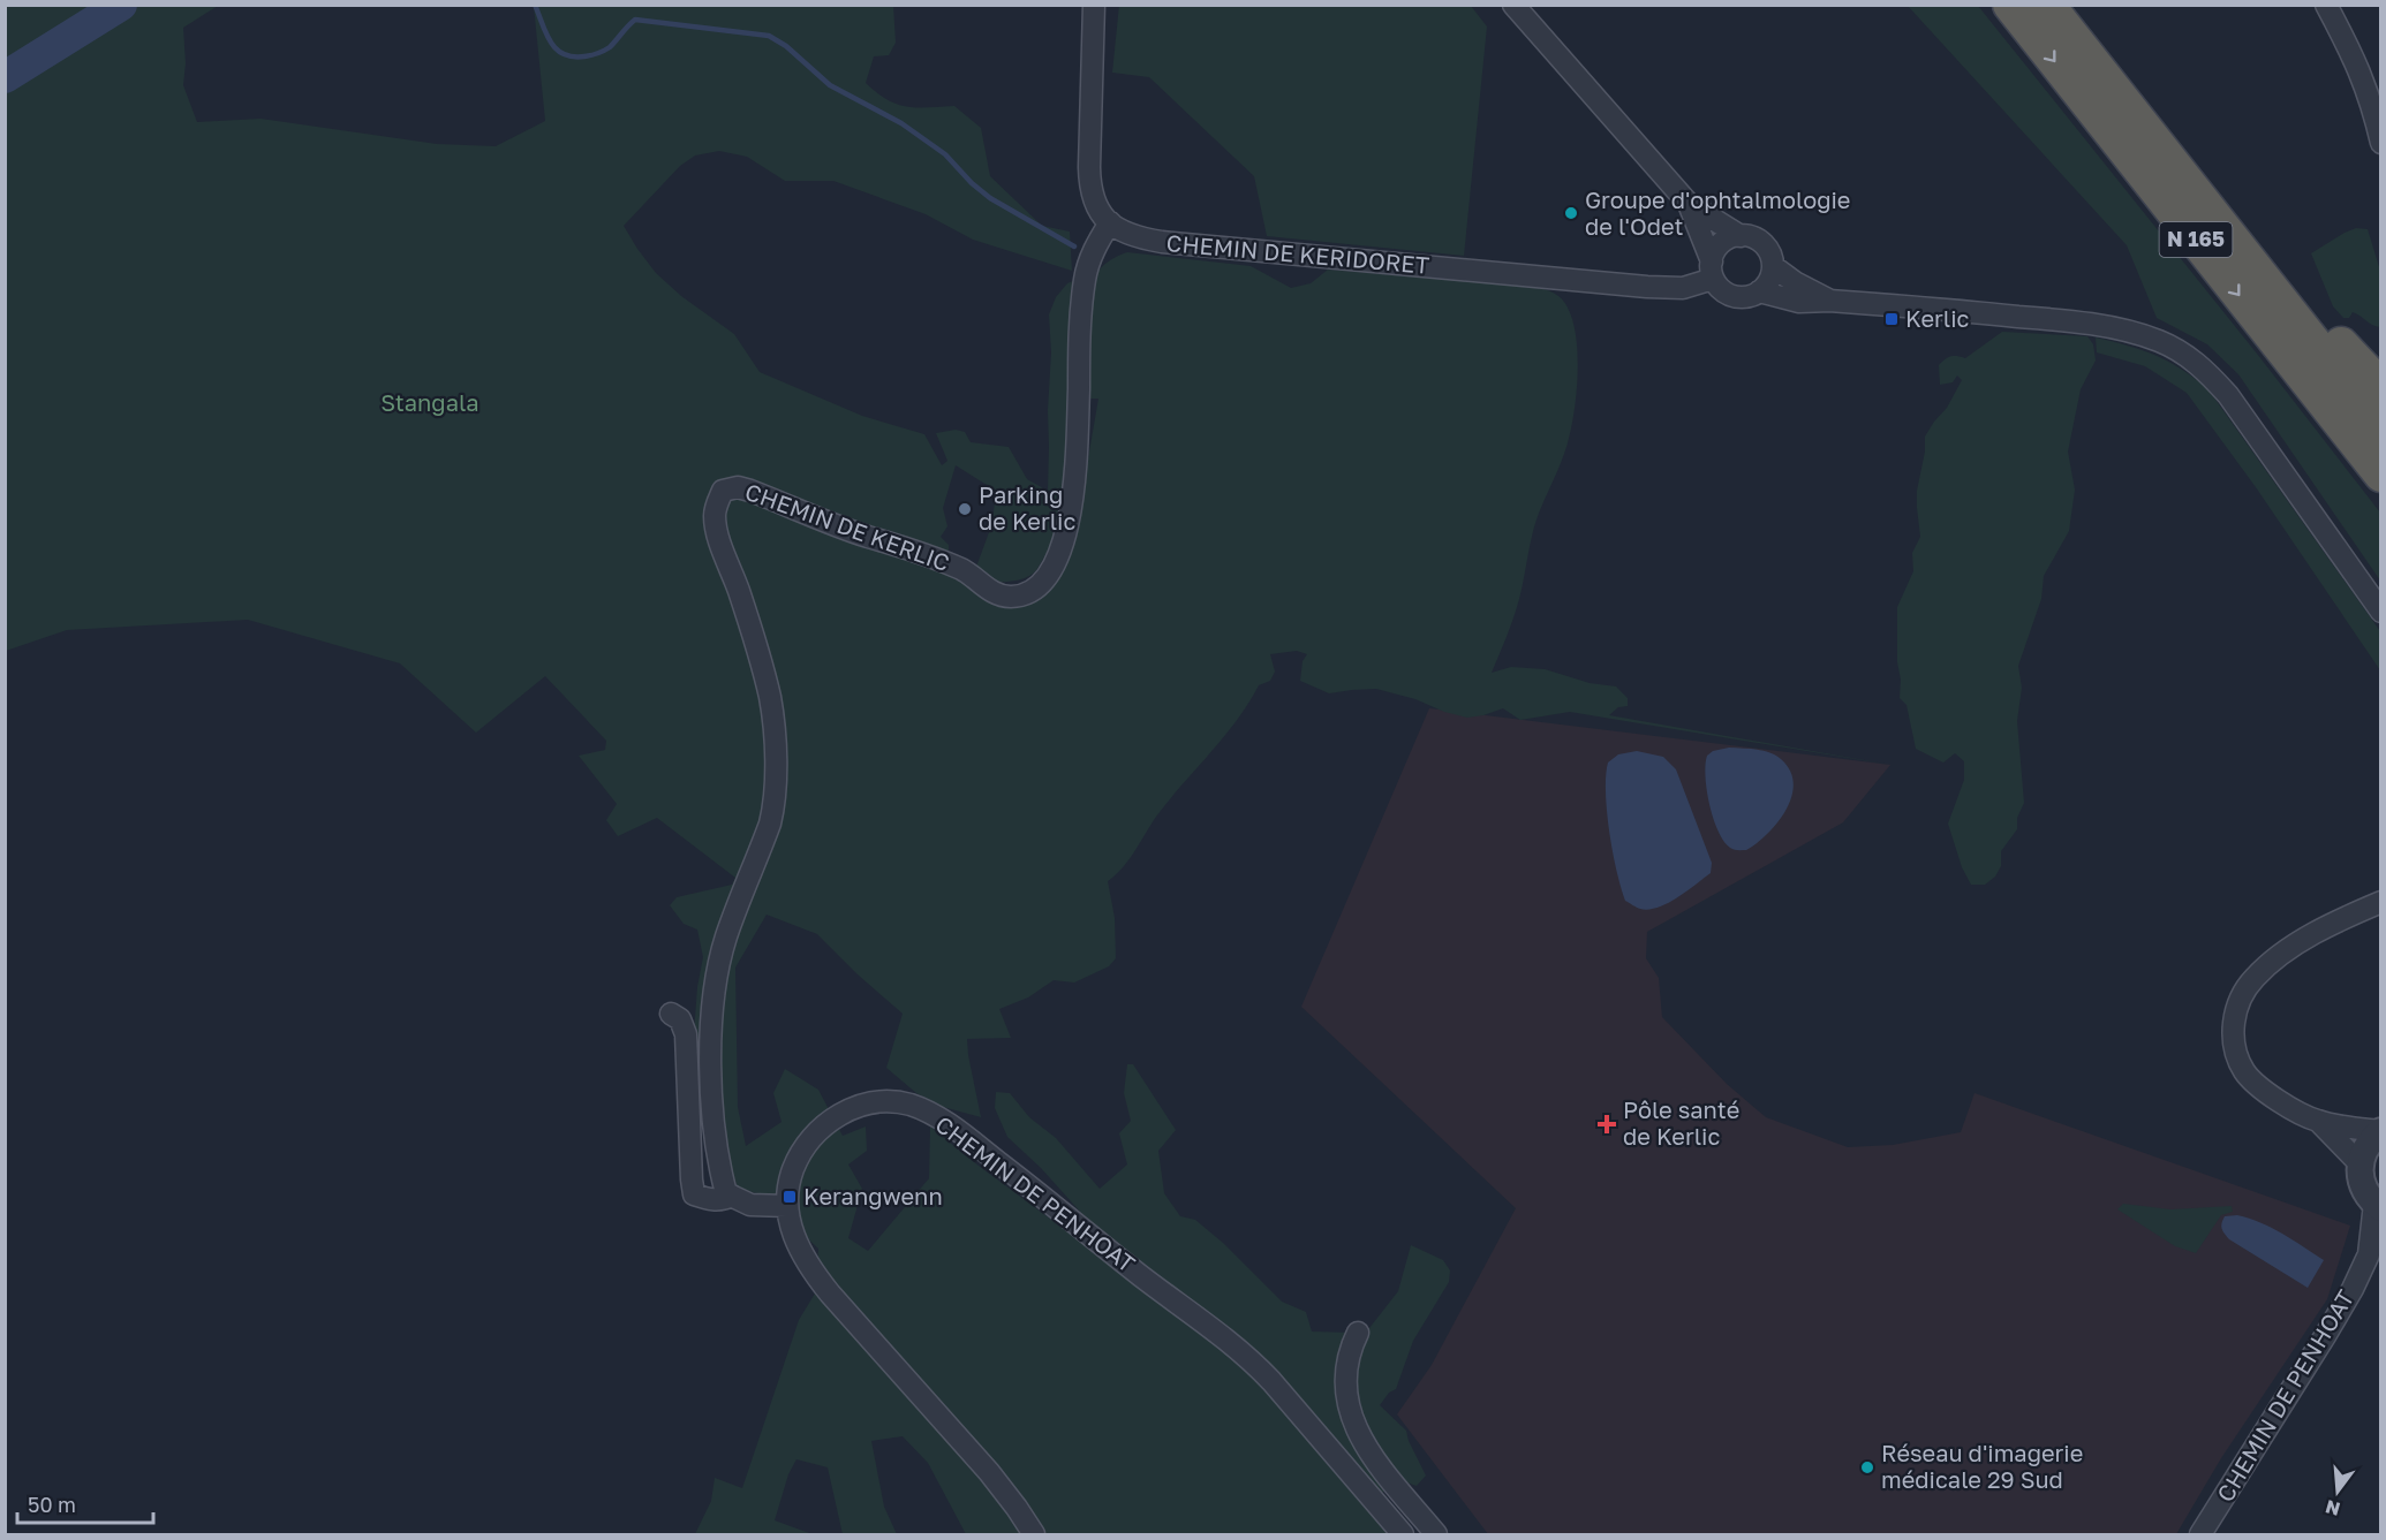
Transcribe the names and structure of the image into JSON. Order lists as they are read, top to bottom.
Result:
{
  "streets": {
    "highway": ["N 165"],
    "street": ["CHEMIN DE KERIDORET", "CHEMIN DE KERLIC", "CHEMIN DE PENHOAT"]
  },
  "crossings": [
    ["CHEMIN DE KERIDORET", "CHEMIN DE KERLIC"]
  ],
  "parks": ["Stangala"],
  "places": {
    "other": ["Groupe d'ophtalmologie de l'Odet", "Parking de Kerlic", "Réseau d'imagerie médicale 29 Sud"],
    "transit": ["Kerlic", "Kerangwenn"],
    "health": ["Pôle santé de Kerlic"]
  },
  "scale_bar": "50 m",
  "north": "bottom"
}
